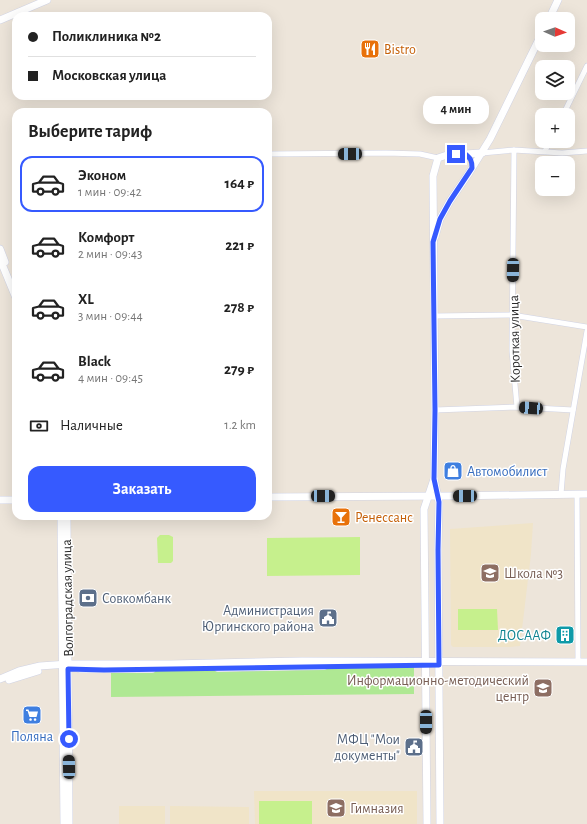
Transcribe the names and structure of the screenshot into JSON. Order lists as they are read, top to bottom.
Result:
{
  "streets": {
    "main road": ["Волгоградская улица"],
    "street": ["Короткая улица"]
  },
  "places": {
    "restaurant": ["Bistro"],
    "shop": ["Автомобилист"],
    "bar": ["Ренессанс"],
    "school or university": ["Школа №3", "Информационно-методический центр", "Гимназия"],
    "bank": ["Совкомбанк"],
    "public building": ["Администрация Юргинского района", "МФЦ \"Мои документы\""],
    "building": ["ДОСААФ"],
    "supermarket": ["Поляна"]
  },
  "north": "right",
  "page": {
    "map_buttons": ["+", "−"],
    "banner": ["Поликлиника №2", "Московская улица"],
    "bubble": "4 мин",
    "heading": "Выберите тариф",
    "list": [
      {
        "name": "Эконом",
        "note": "1 мин · 09:42",
        "value": "164 ₽"
      },
      {
        "name": "Комфорт",
        "note": "2 мин · 09:43",
        "value": "221 ₽"
      },
      {
        "name": "XL",
        "note": "3 мин · 09:44",
        "value": "278 ₽"
      },
      {
        "name": "Black",
        "note": "4 мин · 09:45",
        "value": "279 ₽"
      }
    ],
    "pay": ["Наличные", "1.2 km"],
    "buttons": "Заказать"
  }
}
